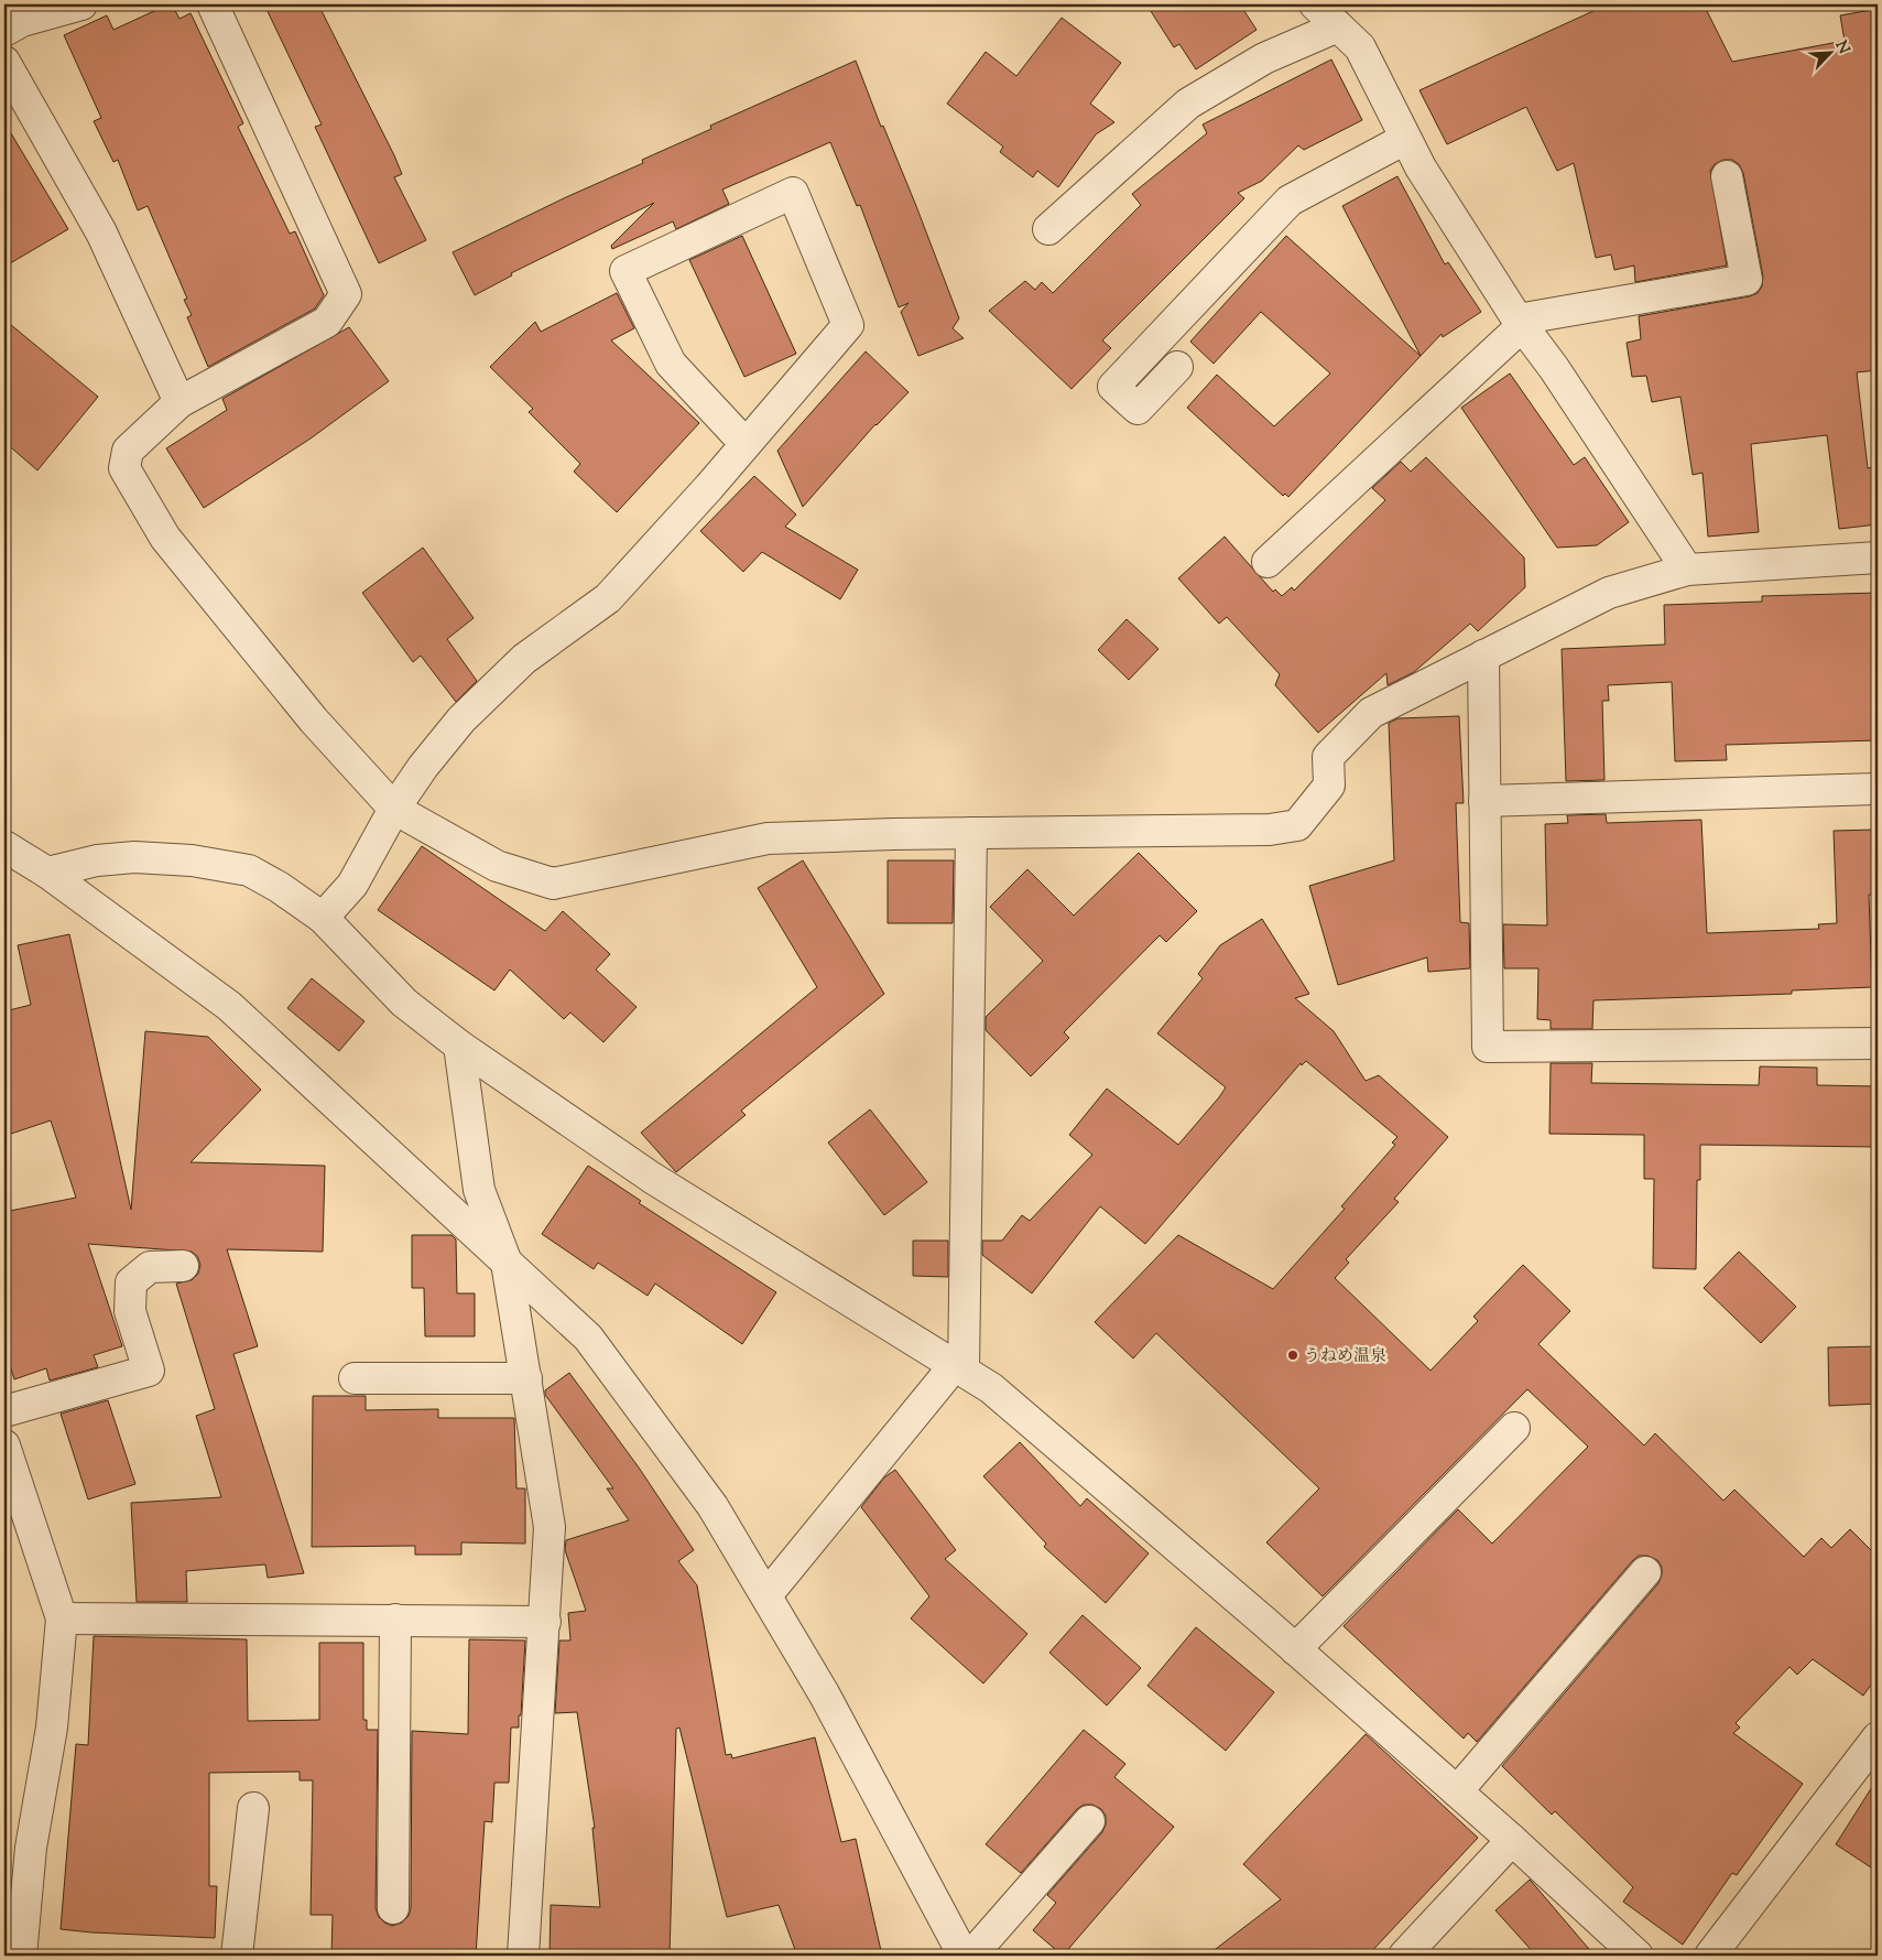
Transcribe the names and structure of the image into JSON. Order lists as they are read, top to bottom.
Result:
{
  "places": ["うねめ温泉"],
  "north": "top right"
}
